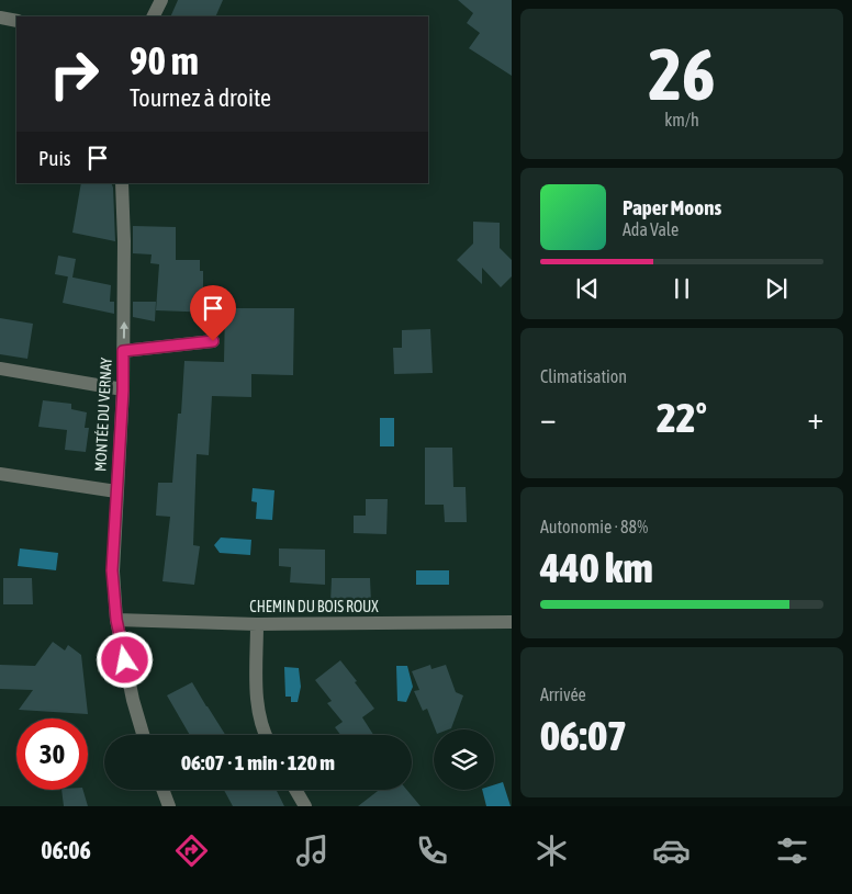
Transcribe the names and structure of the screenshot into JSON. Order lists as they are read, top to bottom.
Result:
{
  "streets": {
    "street": ["MONTÉE DU VERNAY", "CHEMIN DU BOIS ROUX"]
  },
  "crossings": [
    ["MONTÉE DU VERNAY", "CHEMIN DU BOIS ROUX"]
  ],
  "page": {
    "tile": [
      ["26", "km/h"],
      "Climatisation",
      ["Autonomie · 88%", "440 km"],
      ["Arrivée", "06:07"]
    ],
    "turn": ["90 m", "Tournez à droite"],
    "then": "Puis",
    "song": ["Paper Moons", "Ada Vale"],
    "heat": ["−", "22°", "+"],
    "limit": "30",
    "trip": "06:07 · 1 min · 120 m",
    "tabs": "06:06"
  }
}
